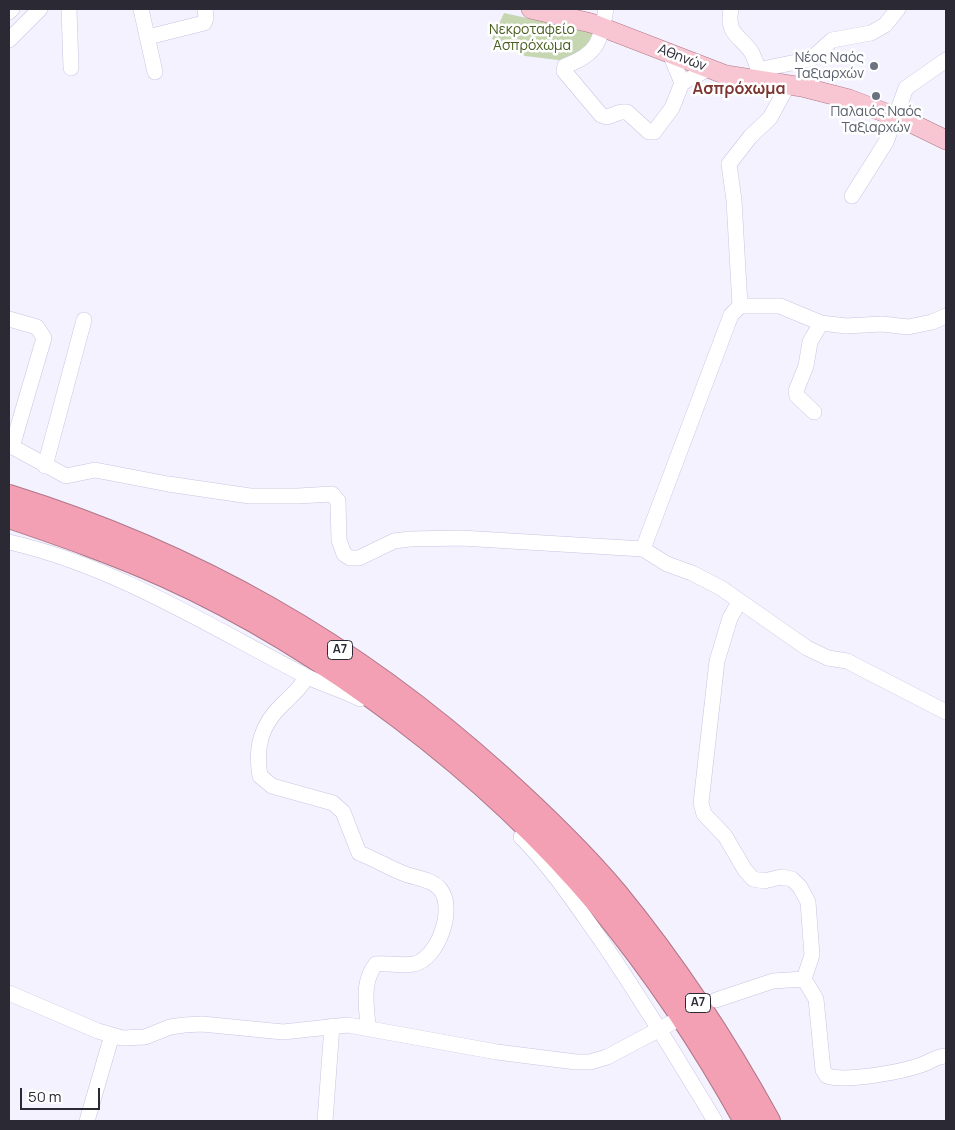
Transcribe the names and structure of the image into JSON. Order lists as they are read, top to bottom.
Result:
{
  "streets": {
    "highway": ["Α7"],
    "main road": ["Αθηνών"]
  },
  "districts": ["Ασπρόχωμα"],
  "parks": ["Νεκροταφείο Ασπρόχωμα"],
  "places": ["Νέος Ναός Ταξιαρχών", "Παλαιός Ναός Ταξιαρχών"],
  "scale_bar": "50 m"
}
